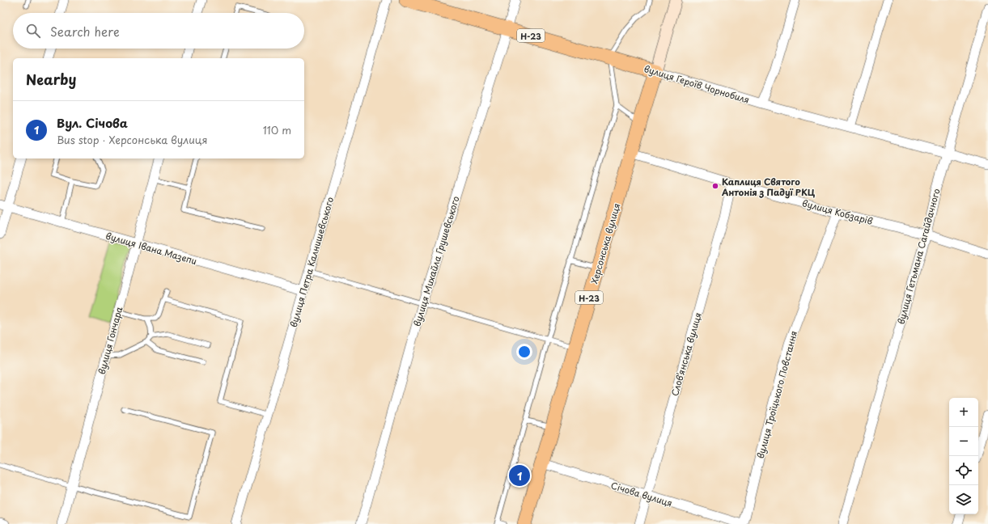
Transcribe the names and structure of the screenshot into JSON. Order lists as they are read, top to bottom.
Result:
{
  "streets": {
    "main road": ["Н-23", "вулиця Героїв Чорнобиля", "Херсонська вулиця"],
    "street": [
      "вулиця Кобзарів",
      "вулиця Івана Мазепи",
      "вулиця Гетьмана Сагайдачного",
      "вулиця Михайла Грушевського",
      "вулиця Петра Калнишевського",
      "вулиця Гончара",
      "Словʼянська вулиця",
      "вулиця Троїцького Повстання",
      "Січова вулиця"
    ]
  },
  "crossings": [
    ["вулиця Героїв Чорнобиля", "Херсонська вулиця"],
    ["вулиця Героїв Чорнобиля", "вулиця Гетьмана Сагайдачного"],
    ["вулиця Героїв Чорнобиля", "вулиця Михайла Грушевського"],
    ["вулиця Кобзарів", "Херсонська вулиця"],
    ["вулиця Кобзарів", "вулиця Гетьмана Сагайдачного"],
    ["вулиця Кобзарів", "Словʼянська вулиця"],
    ["вулиця Кобзарів", "вулиця Троїцького Повстання"],
    ["Херсонська вулиця", "Січова вулиця"],
    ["вулиця Івана Мазепи", "вулиця Петра Калнишевського"],
    ["вулиця Івана Мазепи", "вулиця Гончара"],
    ["Словʼянська вулиця", "Січова вулиця"],
    ["вулиця Троїцького Повстання", "Січова вулиця"]
  ],
  "places": ["Каплиця Святого Антонія з Падуї РКЦ"],
  "page": {
    "search": "Search here",
    "heading": "Nearby",
    "list": [
      {
        "mark": "1",
        "name": "Вул. Січова",
        "note": "Bus stop · Херсонська вулиця",
        "value": "110 m"
      }
    ],
    "map_buttons": ["+", "−"],
    "pins": "1"
  }
}
